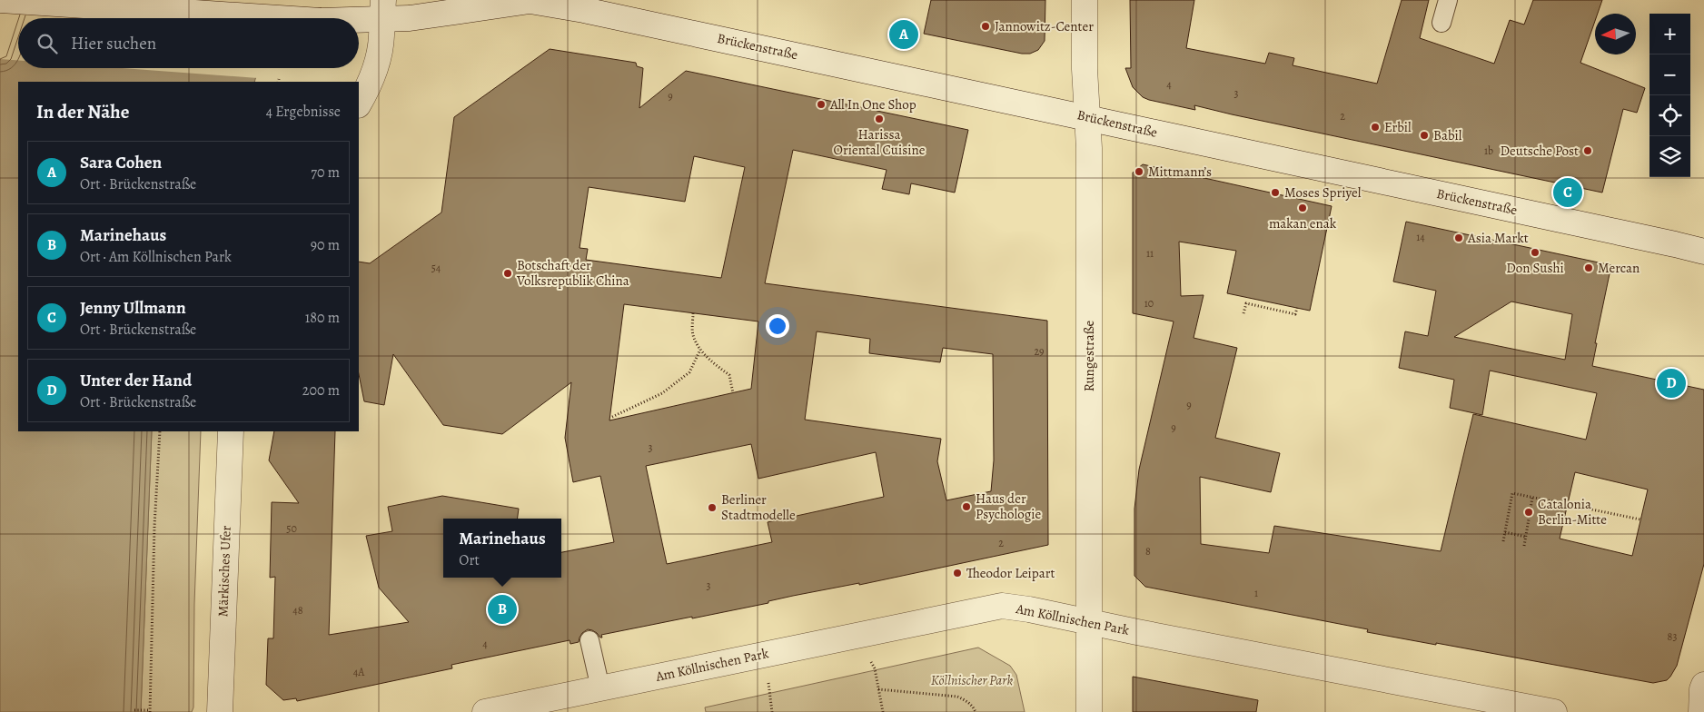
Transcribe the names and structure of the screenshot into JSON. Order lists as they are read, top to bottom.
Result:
{
  "streets": {
    "street": [
      "Brückenstraße",
      "Rungestraße",
      "Märkisches Ufer",
      "Am Köllnischen Park"
    ]
  },
  "crossings": [
    ["Brückenstraße", "Rungestraße"],
    ["Rungestraße", "Am Köllnischen Park"]
  ],
  "parks": ["Köllnischer Park"],
  "places": [
    "Jannowitz-Center",
    "All In One Shop",
    "Harissa Oriental Cuisine",
    "Erbil",
    "Babil",
    "Deutsche Post",
    "Mittmann’s",
    "Moses Spriyel",
    "makan enak",
    "Asia Markt",
    "Don Sushi",
    "Mercan",
    "Botschaft der Volksrepublik China",
    "Haus der Psychologie",
    "Berliner Stadtmodelle",
    "Catalonia Berlin-Mitte",
    "Theodor Leipart"
  ],
  "house_numbers": [
    "4",
    "3",
    "9",
    "2",
    "1b",
    "14",
    "11",
    "54",
    "10",
    "29",
    "9",
    "9",
    "3",
    "50",
    "2",
    "8",
    "3",
    "1",
    "48",
    "83",
    "4",
    "4A"
  ],
  "north": "left",
  "page": {
    "map_buttons": ["+", "−"],
    "pins": [
      "A",
      "C",
      "D",
      "B"
    ],
    "search": "Hier suchen",
    "heading": ["In der Nähe", "4 Ergebnisse"],
    "list": [
      {
        "mark": "A",
        "name": "Sara Cohen",
        "note": "Ort · Brückenstraße",
        "value": "70 m"
      },
      {
        "mark": "B",
        "name": "Marinehaus",
        "note": "Ort · Am Köllnischen Park",
        "value": "90 m"
      },
      {
        "mark": "C",
        "name": "Jenny Ullmann",
        "note": "Ort · Brückenstraße",
        "value": "180 m"
      },
      {
        "mark": "D",
        "name": "Unter der Hand",
        "note": "Ort · Brückenstraße",
        "value": "200 m"
      }
    ],
    "popup": ["Marinehaus", "Ort"]
  }
}
